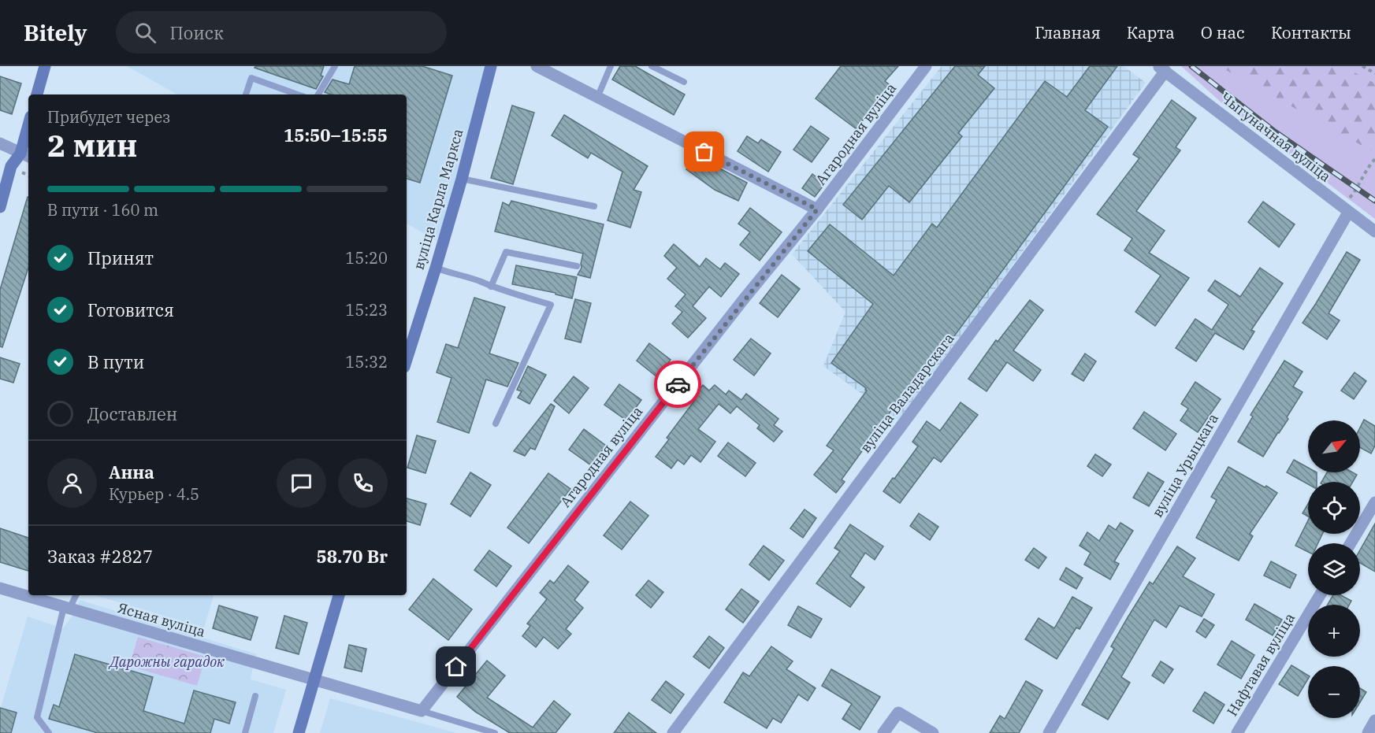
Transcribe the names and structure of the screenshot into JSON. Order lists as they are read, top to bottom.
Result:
{
  "streets": {
    "main road": ["вуліца Карла Маркса"],
    "street": [
      "Агародная вуліца",
      "Чыгуначная вуліца",
      "вуліца Валадарскага",
      "вуліца Урыцкага",
      "Ясная вуліца",
      "Нафтавая вуліца"
    ]
  },
  "crossings": [
    ["Чыгуначная вуліца", "вуліца Валадарскага"],
    ["Чыгуначная вуліца", "вуліца Урыцкага"]
  ],
  "parks": ["Дарожны гарадок"],
  "north": "top right",
  "page": {
    "header": "Bitely",
    "search": "Поиск",
    "nav": [
      "Главная",
      "Карта",
      "О нас",
      "Контакты"
    ],
    "heading": ["2 мин", "Прибудет через", "15:50–15:55"],
    "panel": [
      "Анна",
      "Курьер · 4.5",
      "Заказ #2827",
      "58.70 Br"
    ],
    "bar": "В пути · 160 m",
    "list": [
      ["Принят", "15:20"],
      ["Готовится", "15:23"],
      ["В пути", "15:32"],
      "Доставлен"
    ],
    "map_buttons": ["+", "−"]
  }
}
